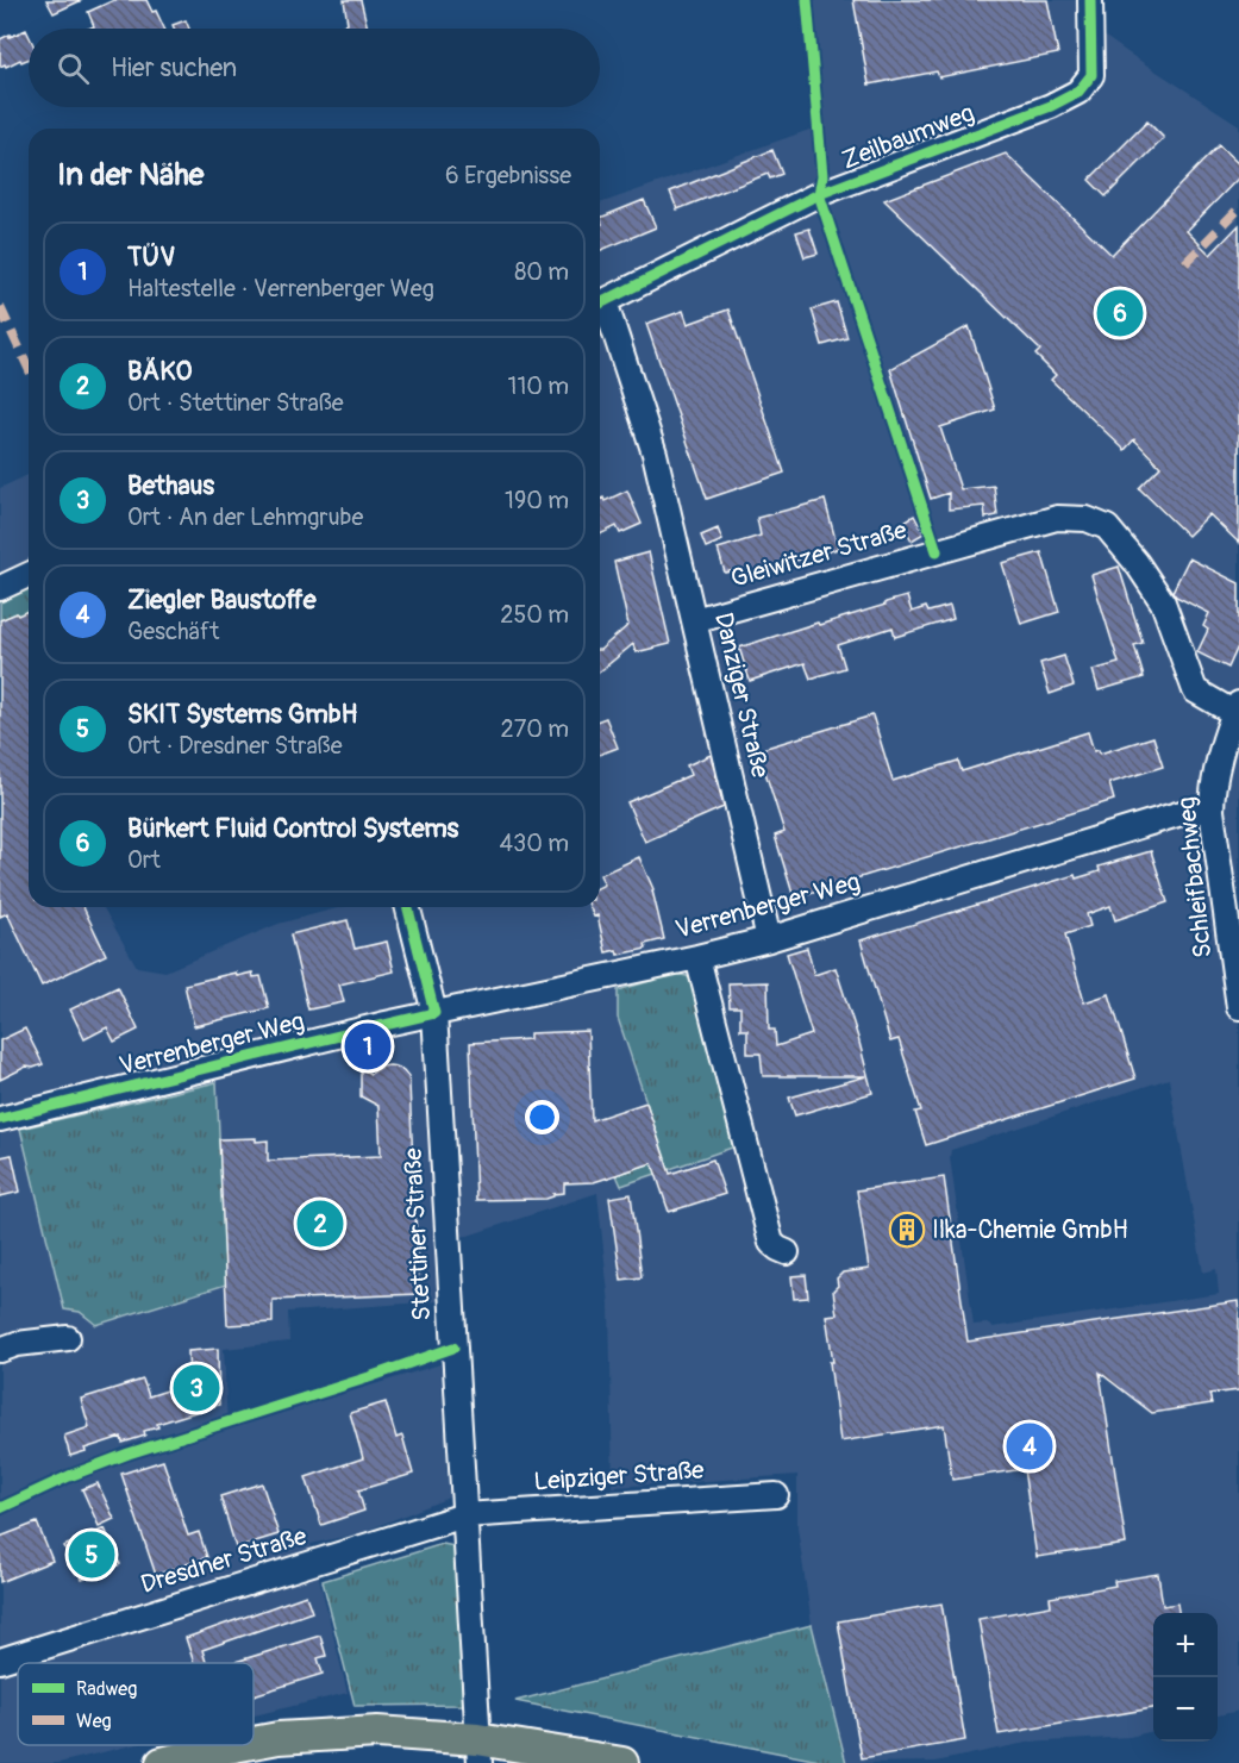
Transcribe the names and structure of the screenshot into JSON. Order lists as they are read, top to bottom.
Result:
{
  "streets": {
    "street": [
      "Zeilbaumweg",
      "Gleiwitzer Straße",
      "Danziger Straße",
      "Schleifbachweg",
      "Verrenberger Weg",
      "Stettiner Straße",
      "Leipziger Straße",
      "Dresdner Straße"
    ]
  },
  "crossings": [
    ["Gleiwitzer Straße", "Danziger Straße"],
    ["Gleiwitzer Straße", "Schleifbachweg"],
    ["Danziger Straße", "Verrenberger Weg"],
    ["Schleifbachweg", "Verrenberger Weg"],
    ["Verrenberger Weg", "Stettiner Straße"],
    ["Stettiner Straße", "Leipziger Straße"],
    ["Stettiner Straße", "Dresdner Straße"],
    ["Leipziger Straße", "Dresdner Straße"]
  ],
  "places": {
    "building": ["Ilka-Chemie GmbH"]
  },
  "legend": ["Radweg", "Weg"],
  "page": {
    "search": "Hier suchen",
    "heading": ["In der Nähe", "6 Ergebnisse"],
    "list": [
      {
        "mark": "1",
        "name": "TÜV",
        "note": "Haltestelle · Verrenberger Weg",
        "value": "80 m"
      },
      {
        "mark": "2",
        "name": "BÄKO",
        "note": "Ort · Stettiner Straße",
        "value": "110 m"
      },
      {
        "mark": "3",
        "name": "Bethaus",
        "note": "Ort · An der Lehmgrube",
        "value": "190 m"
      },
      {
        "mark": "4",
        "name": "Ziegler Baustoffe",
        "note": "Geschäft",
        "value": "250 m"
      },
      {
        "mark": "5",
        "name": "SKIT Systems GmbH",
        "note": "Ort · Dresdner Straße",
        "value": "270 m"
      },
      {
        "mark": "6",
        "name": "Bürkert Fluid Control Systems",
        "note": "Ort",
        "value": "430 m"
      }
    ],
    "pins": [
      "6",
      "1",
      "2",
      "3",
      "4",
      "5"
    ],
    "map_buttons": ["+", "−"]
  }
}
